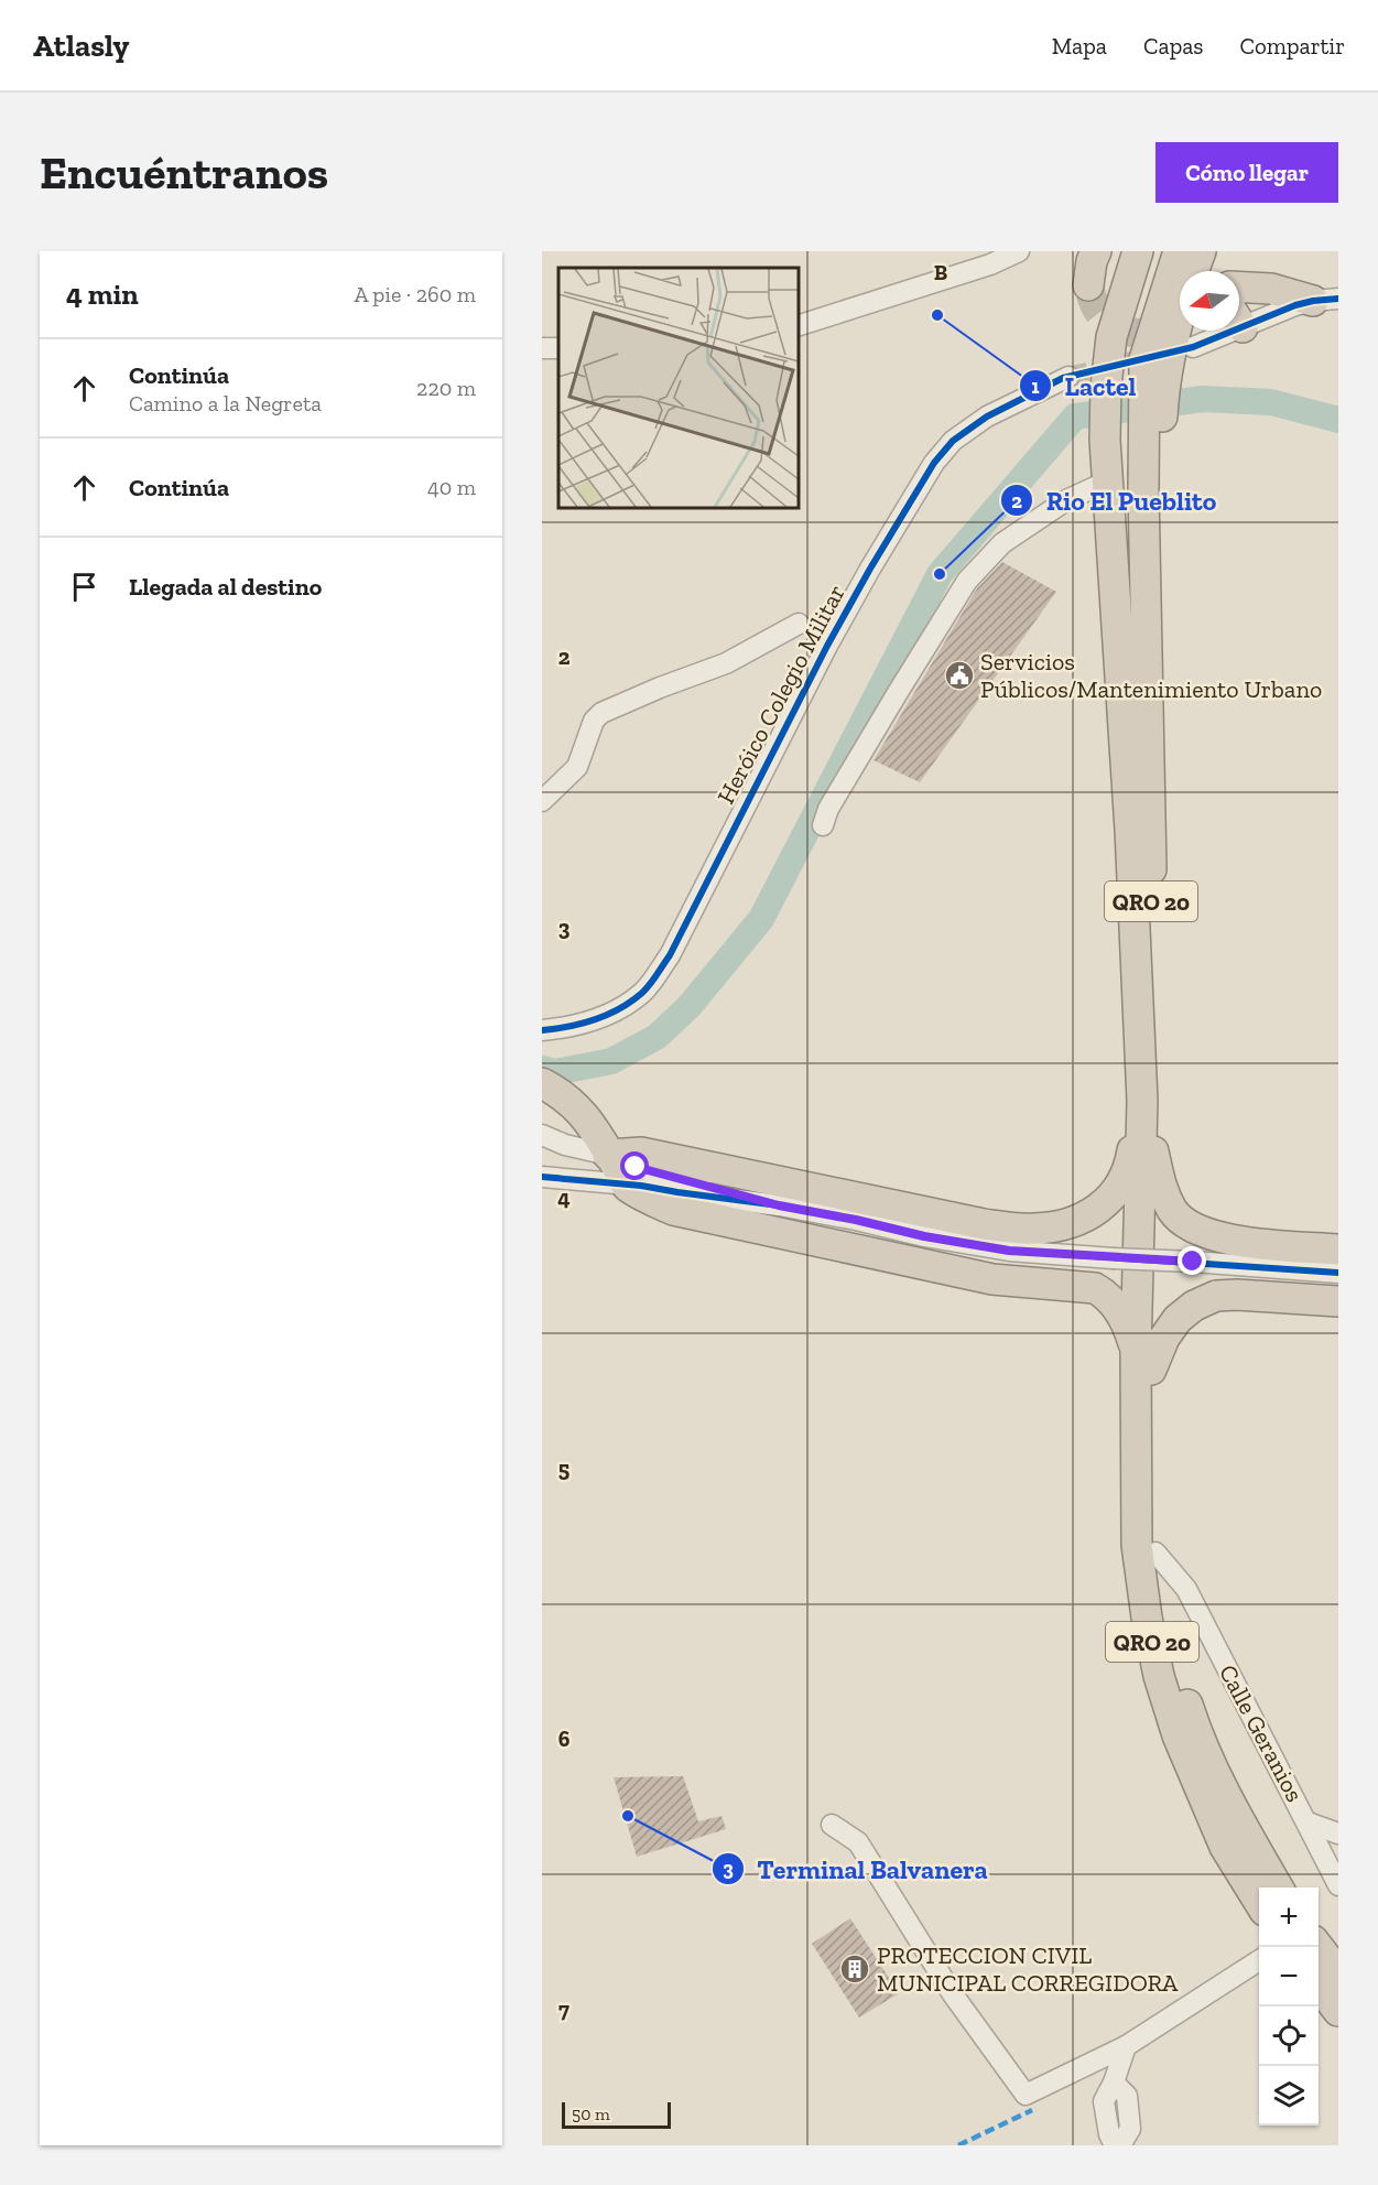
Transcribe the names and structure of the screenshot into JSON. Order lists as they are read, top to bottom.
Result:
{
  "streets": {
    "highway": ["QRO 20"],
    "street": ["Heróico Colegio Militar", "Calle Geranios"]
  },
  "crossings": [
    ["QRO 20", "Calle Geranios"]
  ],
  "places": {
    "other": ["Lactel", "Rio El Pueblito", "Terminal Balvanera"],
    "public building": ["Servicios Públicos/Mantenimiento Urbano"],
    "building": ["PROTECCION CIVIL MUNICIPAL CORREGIDORA"]
  },
  "scale_bar": "50 m",
  "north": "left",
  "page": {
    "header": "Atlasly",
    "nav": ["Mapa", "Capas", "Compartir"],
    "buttons": "Cómo llegar",
    "title": "Encuéntranos",
    "heading": ["4 min", "A pie · 260 m"],
    "list": [
      ["Continúa", "Camino a la Negreta", "220 m"],
      ["Continúa", "40 m"],
      "Llegada al destino"
    ],
    "map_buttons": ["+", "−"],
    "scale": "50 m"
  },
  "grid": {
    "columns": ["B"],
    "rows": [
      "2",
      "3",
      "4",
      "5",
      "6",
      "7"
    ]
  }
}
